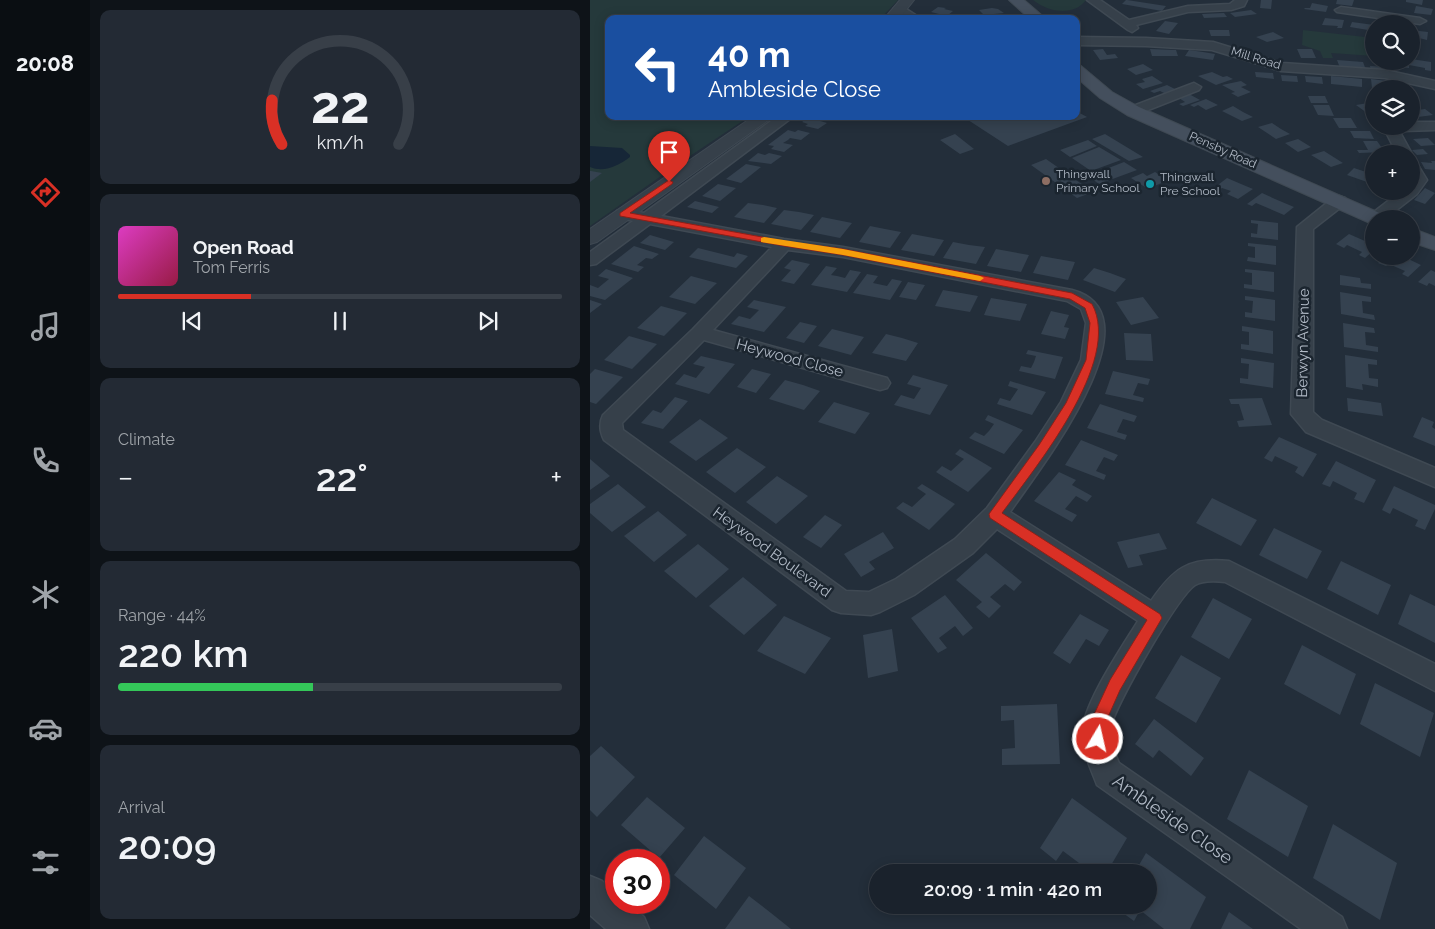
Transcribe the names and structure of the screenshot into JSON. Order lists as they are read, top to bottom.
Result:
{
  "streets": {
    "main road": ["Pensby Road"],
    "street": [
      "Mill Road",
      "Berwyn Avenue",
      "Heywood Close",
      "Heywood Boulevard",
      "Ambleside Close"
    ]
  },
  "crossings": [
    ["Pensby Road", "Berwyn Avenue"],
    ["Heywood Close", "Heywood Boulevard"]
  ],
  "places": ["Thingwall Primary School", "Thingwall Pre School"],
  "page": {
    "tabs": "20:08",
    "map_buttons": ["+", "−"],
    "turn": ["40 m", "Ambleside Close"],
    "song": ["Open Road", "Tom Ferris"],
    "tile": [
      "Climate",
      ["Range · 44%", "220 km"],
      ["Arrival", "20:09"]
    ],
    "heat": ["−", "22°", "+"],
    "limit": "30",
    "trip": "20:09 · 1 min · 420 m",
    "gauge": ["22", "km/h"]
  }
}
